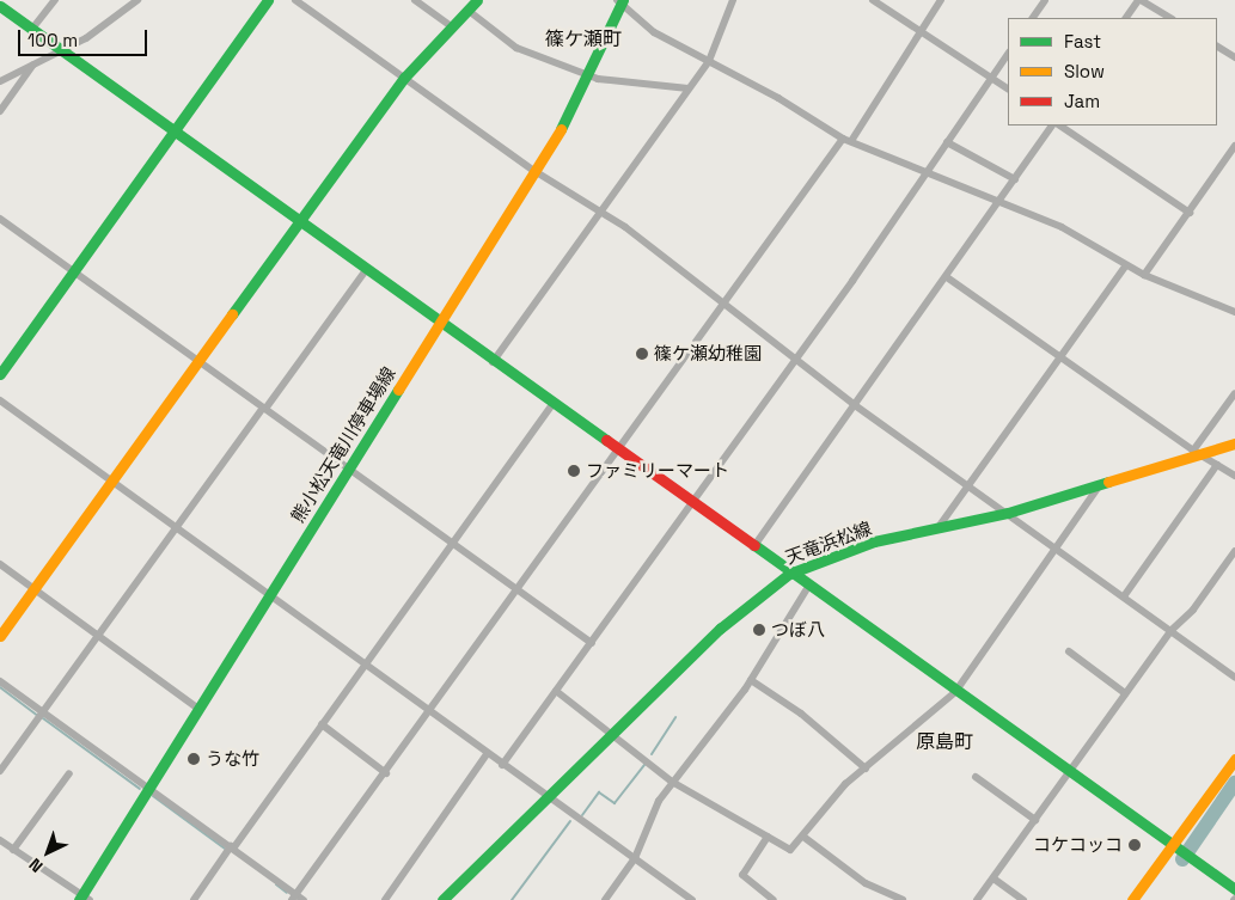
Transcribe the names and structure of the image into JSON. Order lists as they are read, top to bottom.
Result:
{
  "streets": {
    "street": ["熊小松天竜川停車場線", "天竜浜松線"]
  },
  "districts": ["篠ケ瀬町", "原島町"],
  "places": [
    "篠ケ瀬幼稚園",
    "ファミリーマート",
    "つぼ八",
    "うな竹",
    "コケコッコ"
  ],
  "legend": ["Fast", "Slow", "Jam"],
  "scale_bar": "100 m",
  "north": "bottom left"
}
